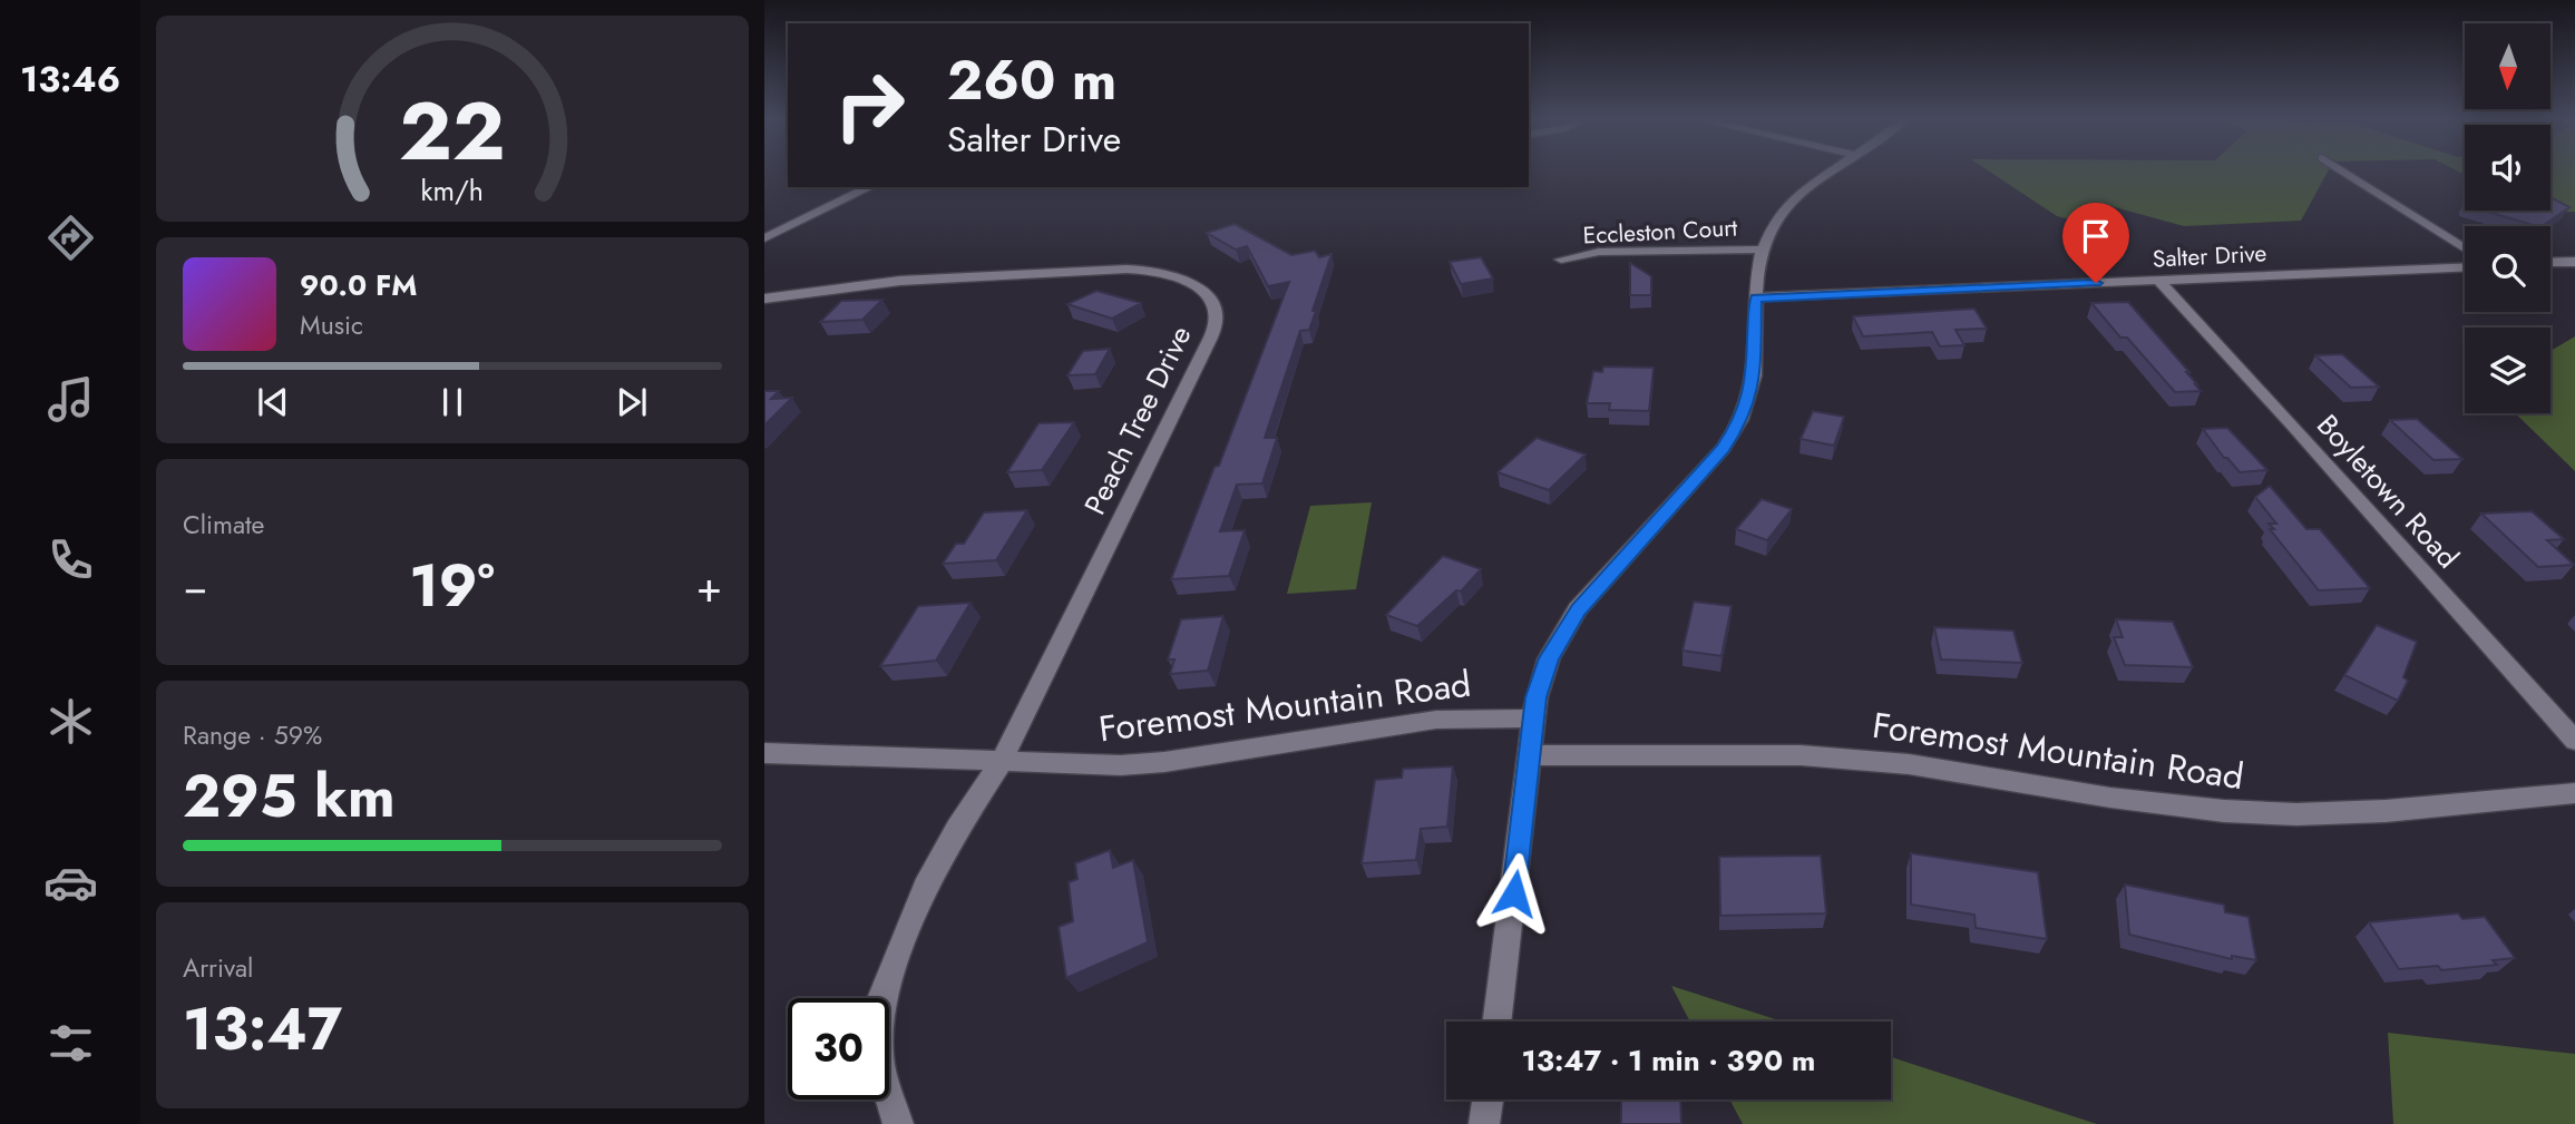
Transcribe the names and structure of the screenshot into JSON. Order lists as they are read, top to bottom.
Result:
{
  "streets": {
    "street": [
      "Eccleston Court",
      "Salter Drive",
      "Peach Tree Drive",
      "Boyletown Road",
      "Foremost Mountain Road"
    ]
  },
  "crossings": [
    ["Salter Drive", "Boyletown Road"],
    ["Peach Tree Drive", "Foremost Mountain Road"]
  ],
  "north": "bottom",
  "page": {
    "tabs": "13:46",
    "turn": ["260 m", "Salter Drive"],
    "song": ["90.0 FM", "Music"],
    "tile": [
      "Climate",
      ["Range · 59%", "295 km"],
      ["Arrival", "13:47"]
    ],
    "heat": ["−", "19°", "+"],
    "limit": "30",
    "trip": "13:47 · 1 min · 390 m",
    "gauge": ["22", "km/h"]
  }
}
